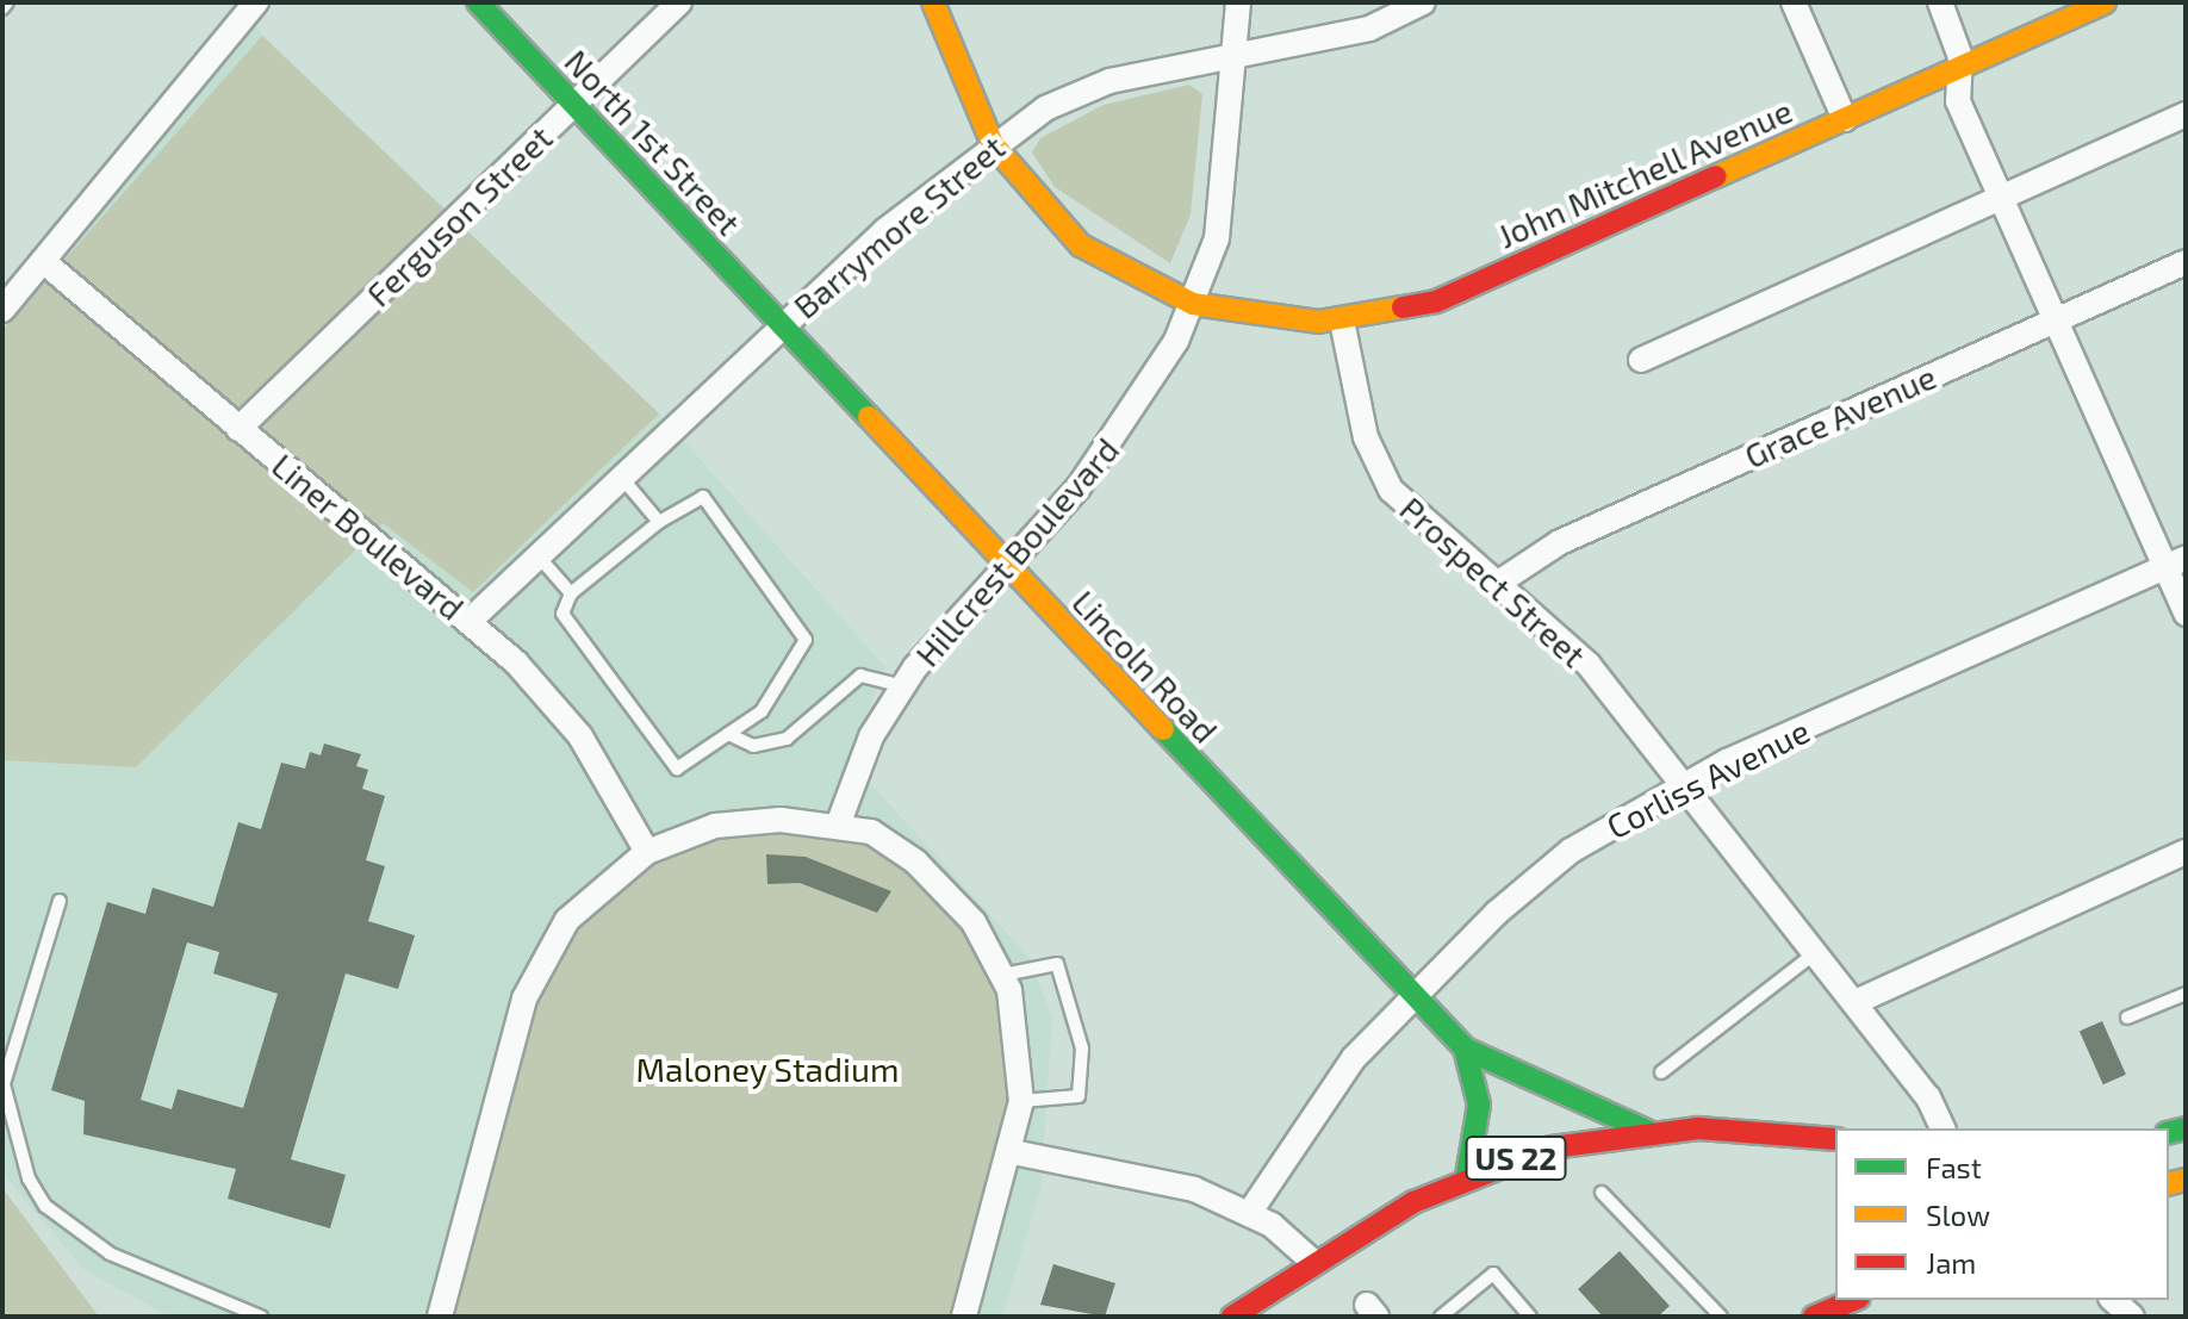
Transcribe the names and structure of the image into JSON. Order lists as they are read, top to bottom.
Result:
{
  "streets": {
    "main road": [
      "North 1st Street",
      "John Mitchell Avenue",
      "Lincoln Road",
      "US 22"
    ],
    "street": [
      "Ferguson Street",
      "Barrymore Street",
      "Grace Avenue",
      "Liner Boulevard",
      "Hillcrest Boulevard",
      "Prospect Street",
      "Corliss Avenue"
    ]
  },
  "crossings": [
    ["North 1st Street", "Ferguson Street"],
    ["North 1st Street", "Barrymore Street"],
    ["North 1st Street", "Lincoln Road"],
    ["John Mitchell Avenue", "Barrymore Street"],
    ["John Mitchell Avenue", "Hillcrest Boulevard"],
    ["John Mitchell Avenue", "Prospect Street"],
    ["Ferguson Street", "Liner Boulevard"],
    ["Barrymore Street", "Liner Boulevard"],
    ["Barrymore Street", "Hillcrest Boulevard"],
    ["Barrymore Street", "Lincoln Road"],
    ["Grace Avenue", "Prospect Street"],
    ["Hillcrest Boulevard", "Lincoln Road"],
    ["Prospect Street", "Corliss Avenue"],
    ["Lincoln Road", "Corliss Avenue"],
    ["Lincoln Road", "US 22"]
  ],
  "parks": ["Maloney Stadium"],
  "legend": ["Fast", "Slow", "Jam"]
}
